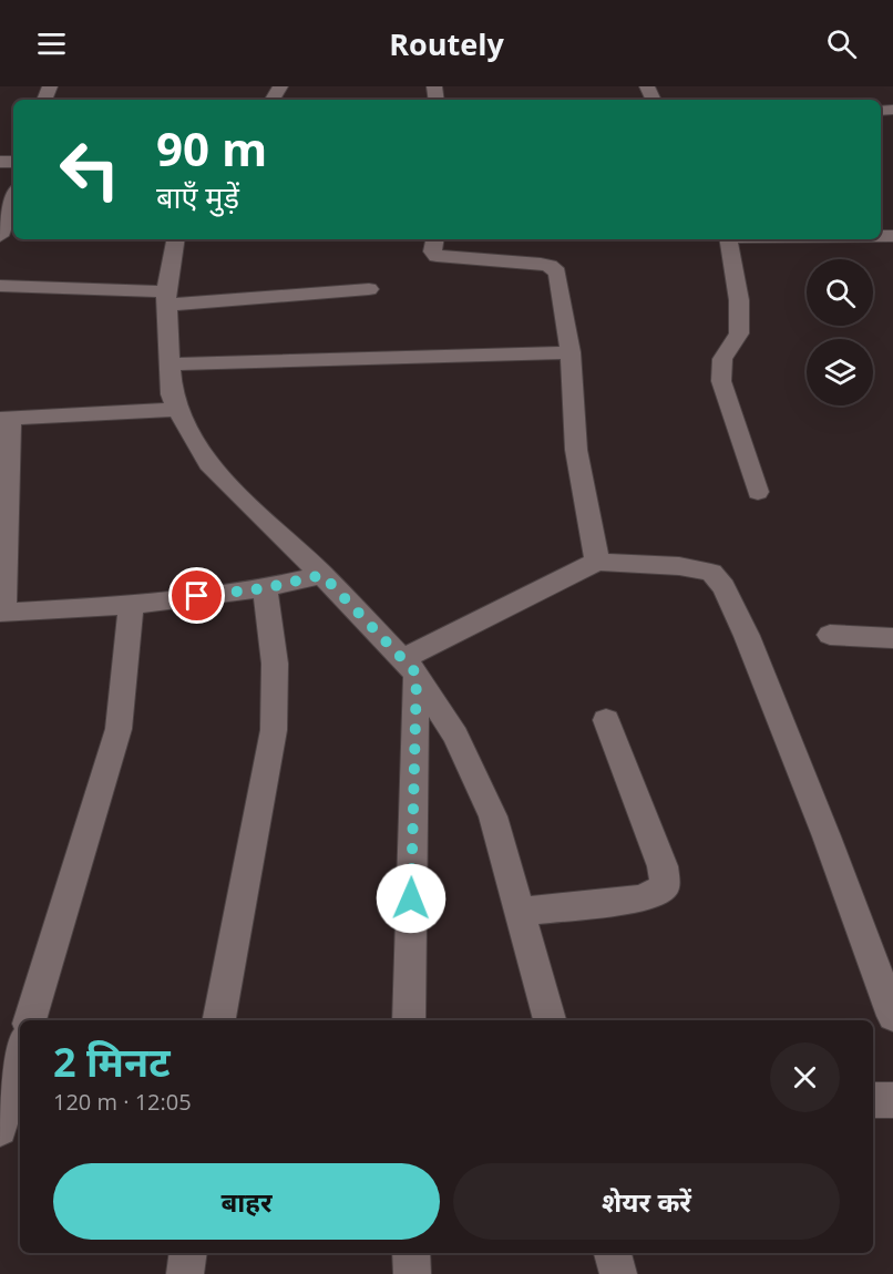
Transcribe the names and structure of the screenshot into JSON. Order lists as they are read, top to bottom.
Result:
{
  "page": {
    "header": "Routely",
    "turn": ["90 m", "बाएँ मुड़ें"],
    "heading": ["2 मिनट", "120 m · 12:05"],
    "buttons": ["बाहर", "शेयर करें"]
  }
}
